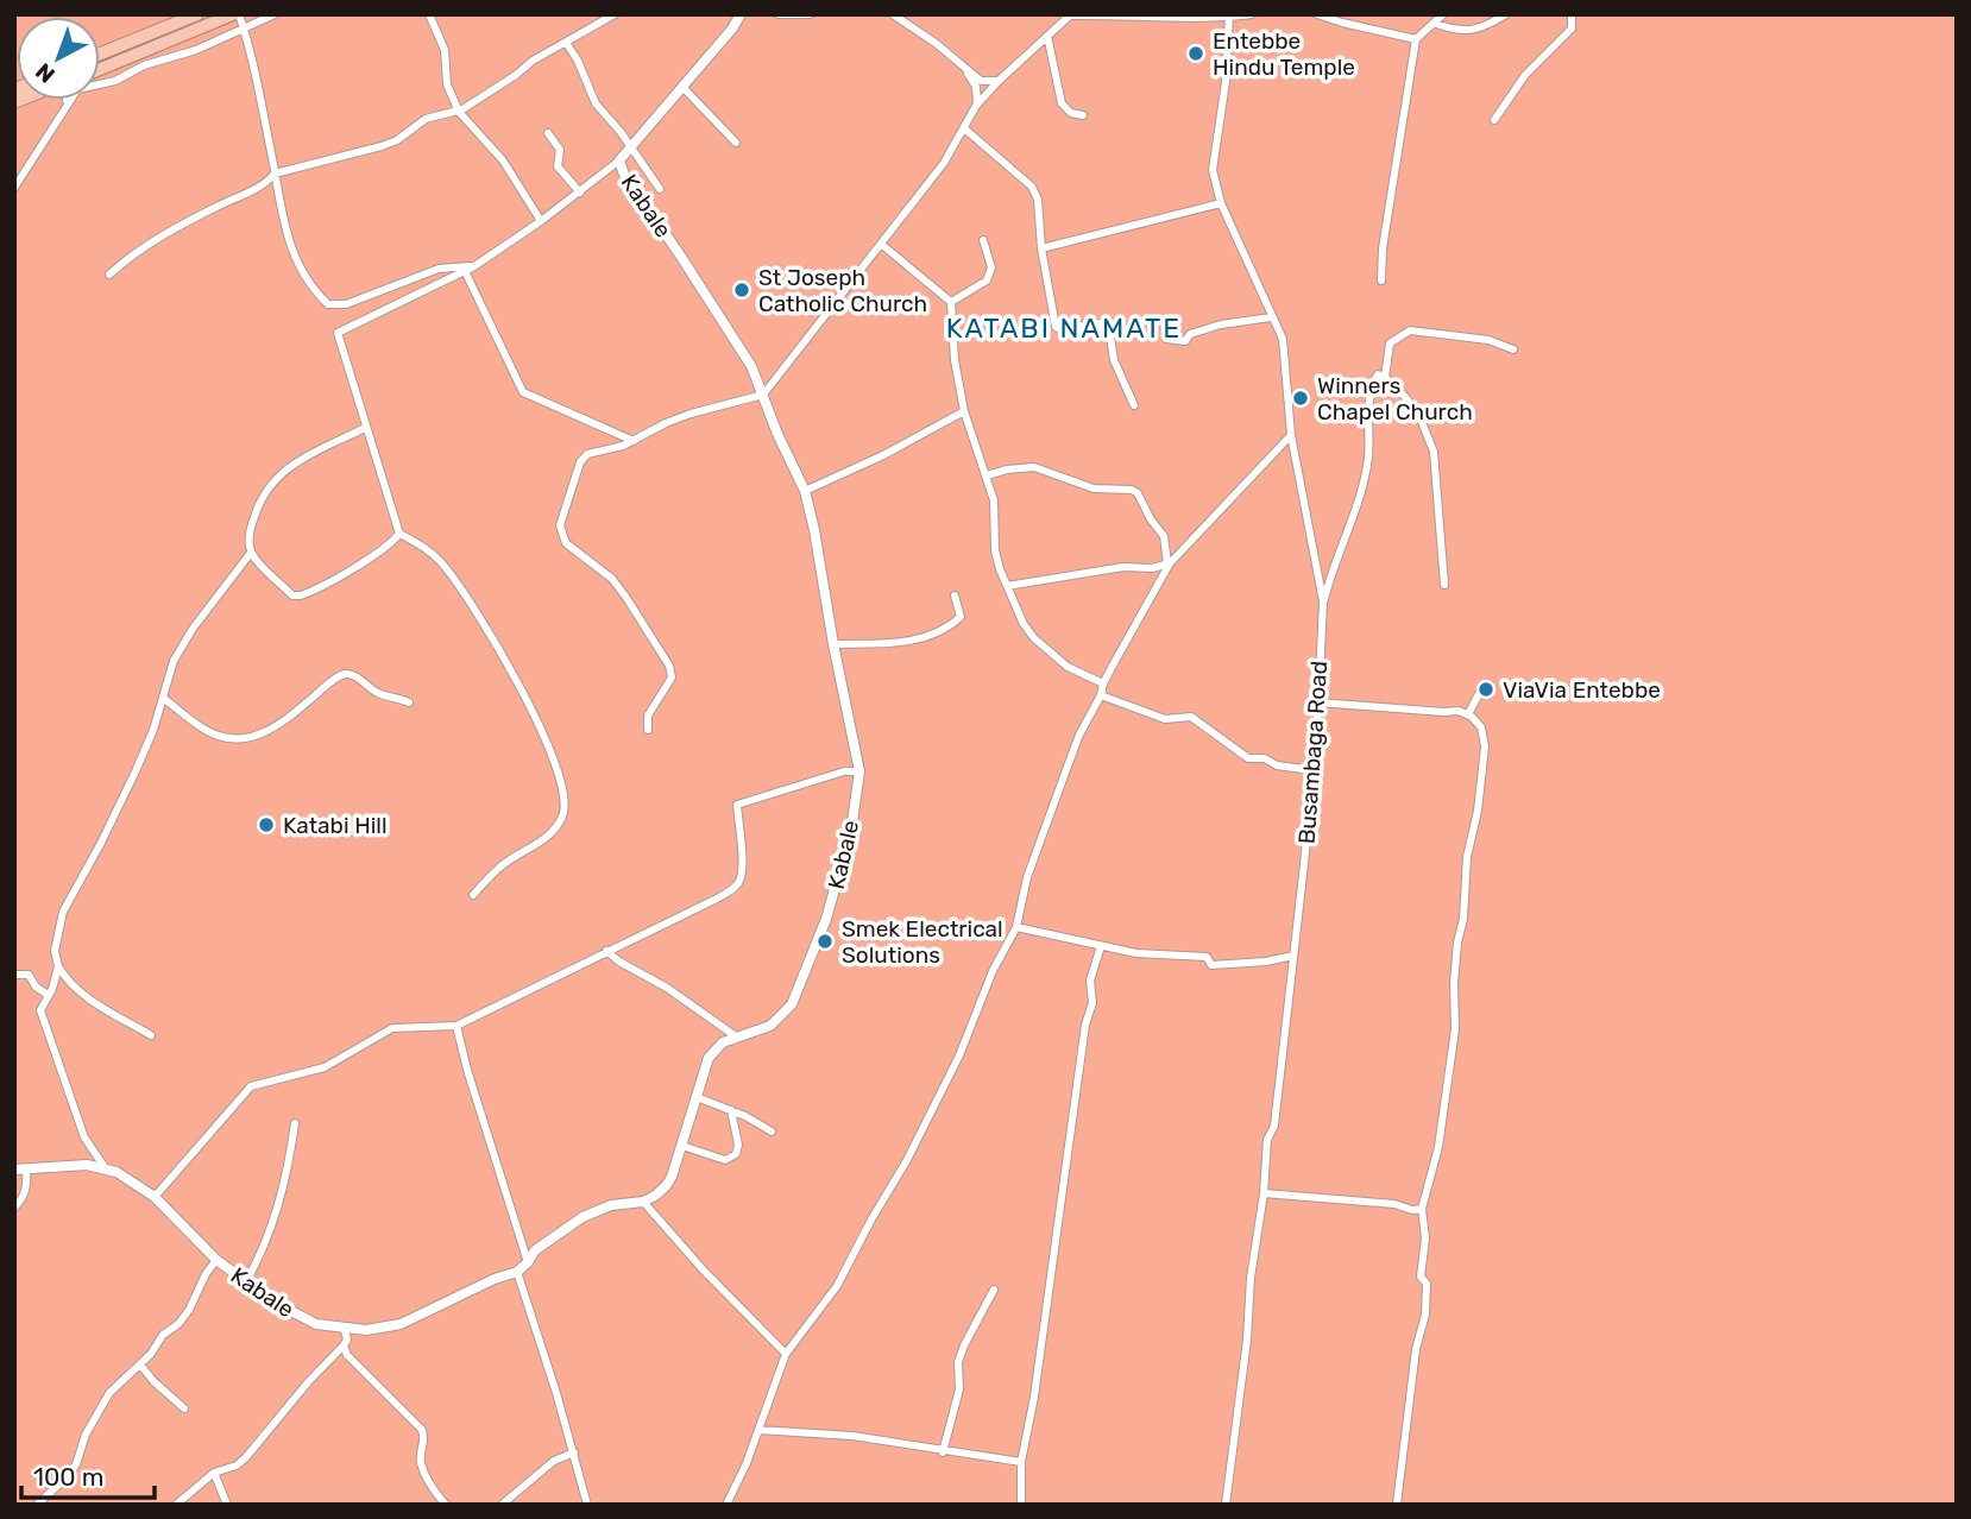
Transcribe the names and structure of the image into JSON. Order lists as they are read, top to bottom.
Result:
{
  "streets": {
    "street": ["Kabale", "Busambaga Road"]
  },
  "districts": ["KATABI NAMATE"],
  "places": [
    "Entebbe Hindu Temple",
    "St Joseph Catholic Church",
    "Winners Chapel Church",
    "ViaVia Entebbe",
    "Katabi Hill",
    "Smek Electrical Solutions"
  ],
  "scale_bar": "100 m",
  "north": "bottom left"
}
